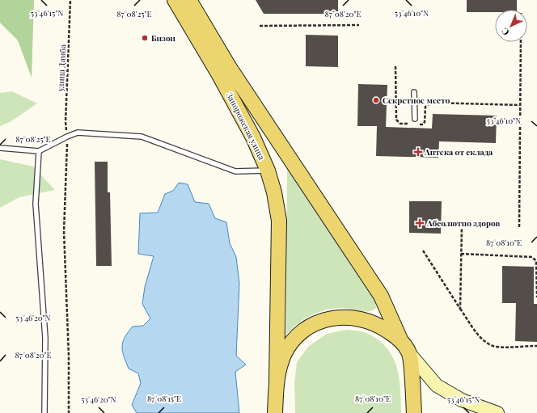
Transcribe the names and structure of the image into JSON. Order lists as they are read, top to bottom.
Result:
{
  "streets": {
    "main road": ["Запорожская улица"],
    "path": ["улица Дамба"]
  },
  "places": {
    "other": ["Бизон", "Секретное место"],
    "health": ["Аптека от склада", "Абсолютно здоров"]
  },
  "north": "bottom left",
  "coordinates": [
    "53°46'15\"N",
    "53°46'10\"N",
    "87°08'20\"E",
    "87°08'25\"E",
    "87°08'10\"E",
    "53°46'20\"N",
    "87°08'15\"E"
  ]
}
